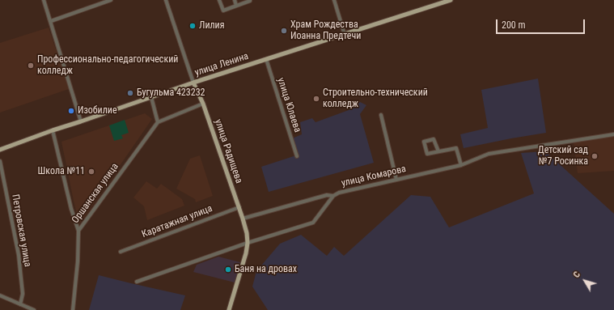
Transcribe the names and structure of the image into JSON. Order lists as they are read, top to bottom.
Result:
{
  "streets": {
    "main road": ["улица Ленина", "улица Радищева"],
    "street": [
      "улица Юлаева",
      "улица Комарова",
      "Оршанская улица",
      "Каратажная улица",
      "Петровская улица"
    ]
  },
  "crossings": [
    ["улица Ленина", "улица Юлаева"],
    ["улица Ленина", "улица Радищева"],
    ["улица Радищева", "улица Комарова"],
    ["улица Радищева", "Каратажная улица"]
  ],
  "places": [
    "Лилия",
    "Храм Рождества Иоанна Предтечи",
    "Профессионально-педагогический колледж",
    "Бугульма 423232",
    "Строительно-технический колледж",
    "Изобилие",
    "Детский сад №7 Росинка",
    "Школа №11",
    "Баня на дровах"
  ],
  "scale_bar": "200 m",
  "north": "top left"
}
